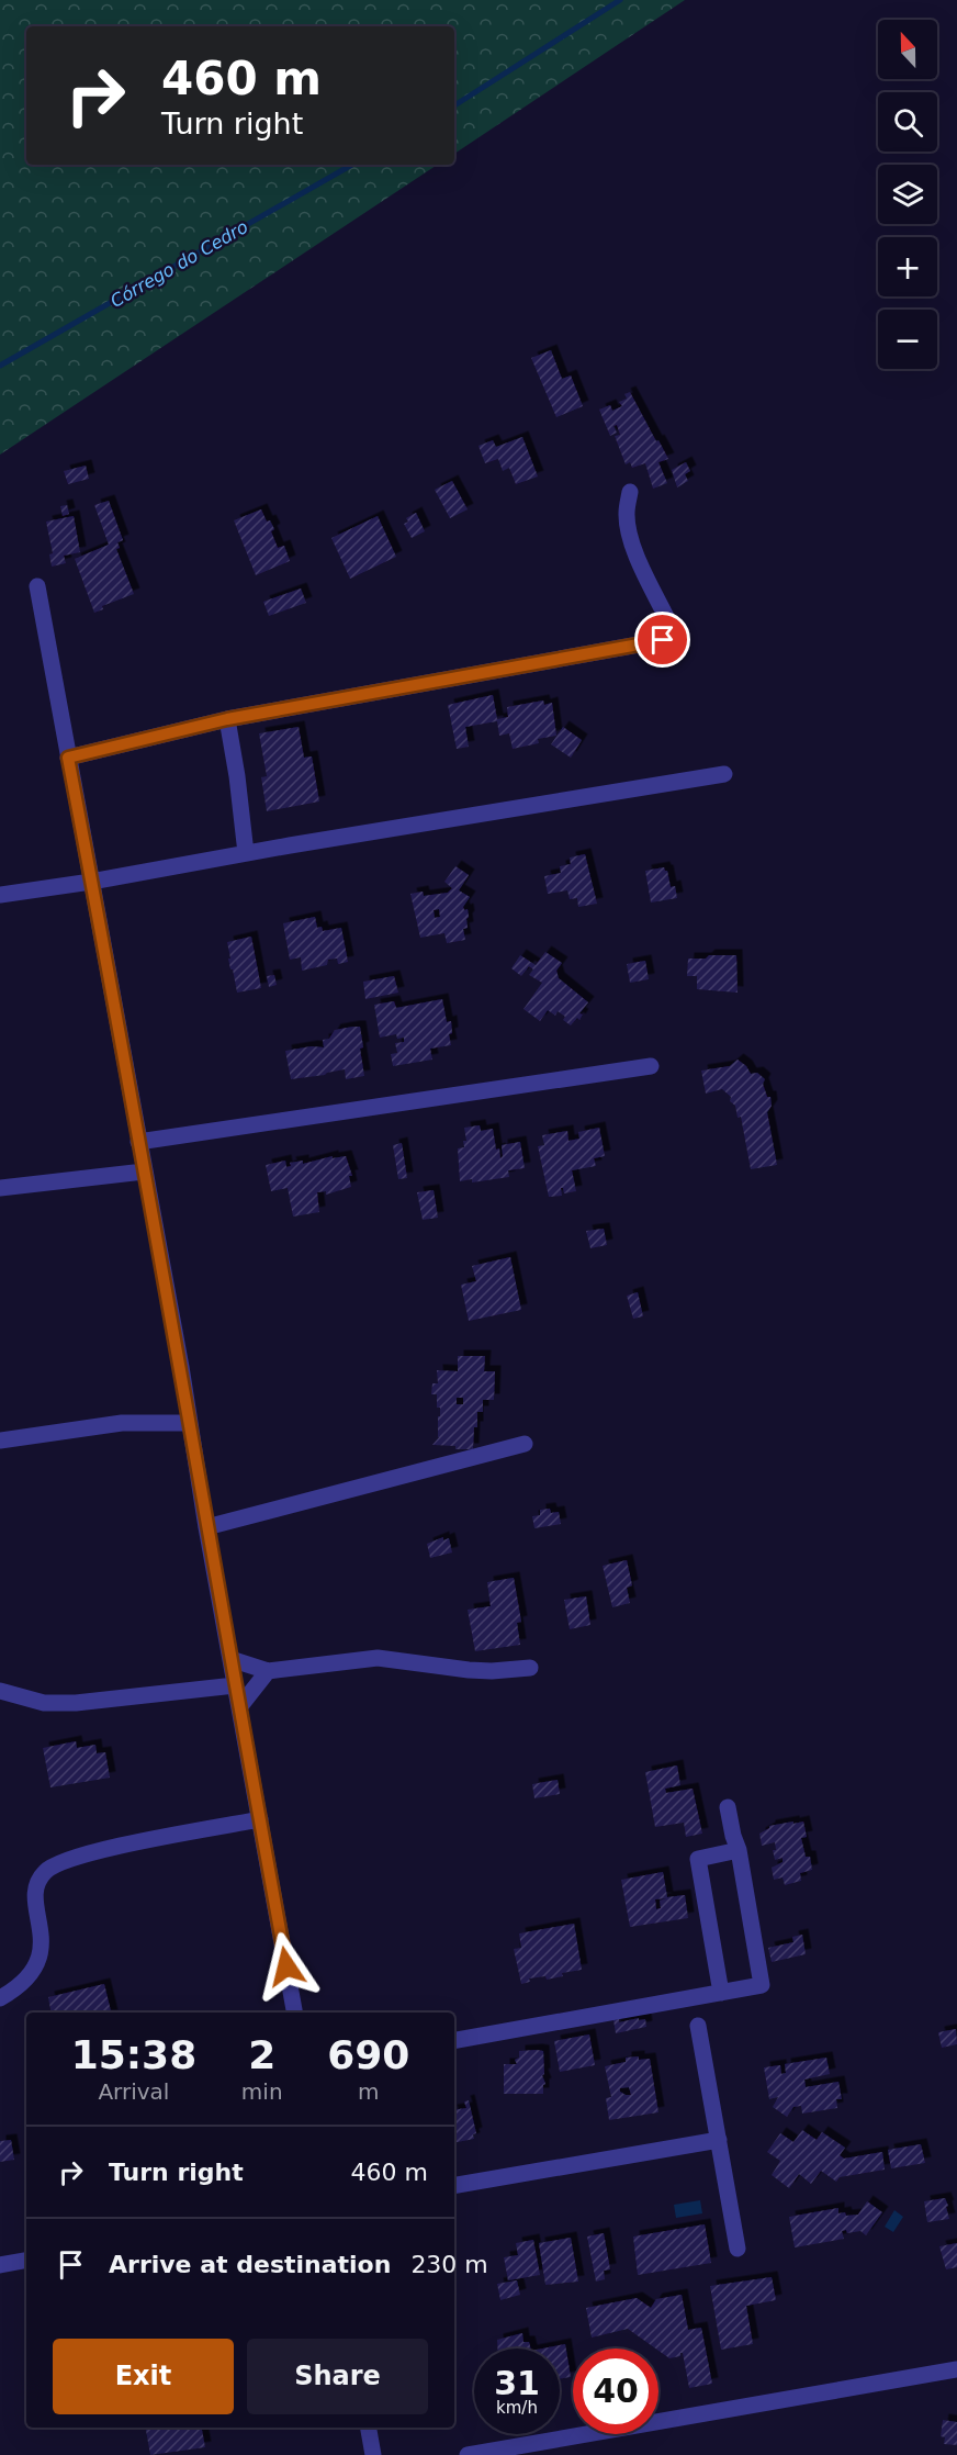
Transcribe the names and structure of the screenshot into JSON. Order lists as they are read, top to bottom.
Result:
{
  "water": ["Córrego do Cedro"],
  "north": "top",
  "page": {
    "map_buttons": ["+", "−"],
    "turn": ["460 m", "Turn right"],
    "eta": [
      "15:38",
      "Arrival",
      "2",
      "min",
      "690",
      "m"
    ],
    "list": [
      {
        "name": "Turn right",
        "value": "460 m"
      },
      {
        "name": "Arrive at destination",
        "value": "230 m"
      }
    ],
    "buttons": ["Exit", "Share"],
    "speed": "31 km/h",
    "limit": "40"
  }
}
